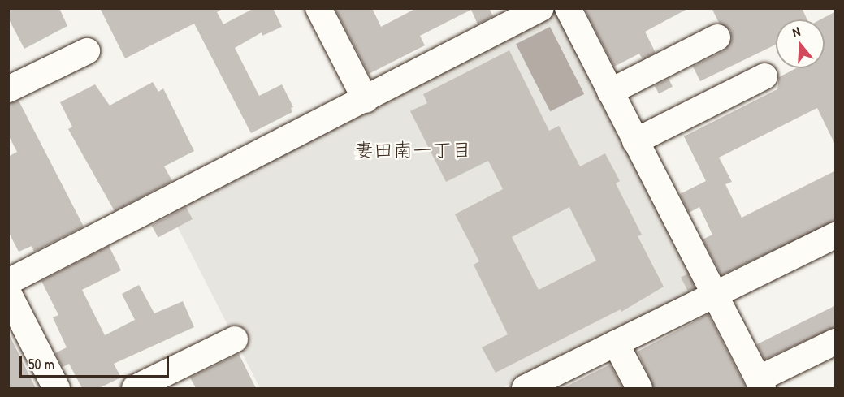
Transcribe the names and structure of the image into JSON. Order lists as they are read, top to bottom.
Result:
{
  "districts": ["妻田南一丁目"],
  "scale_bar": "50 m",
  "north": "top"
}
